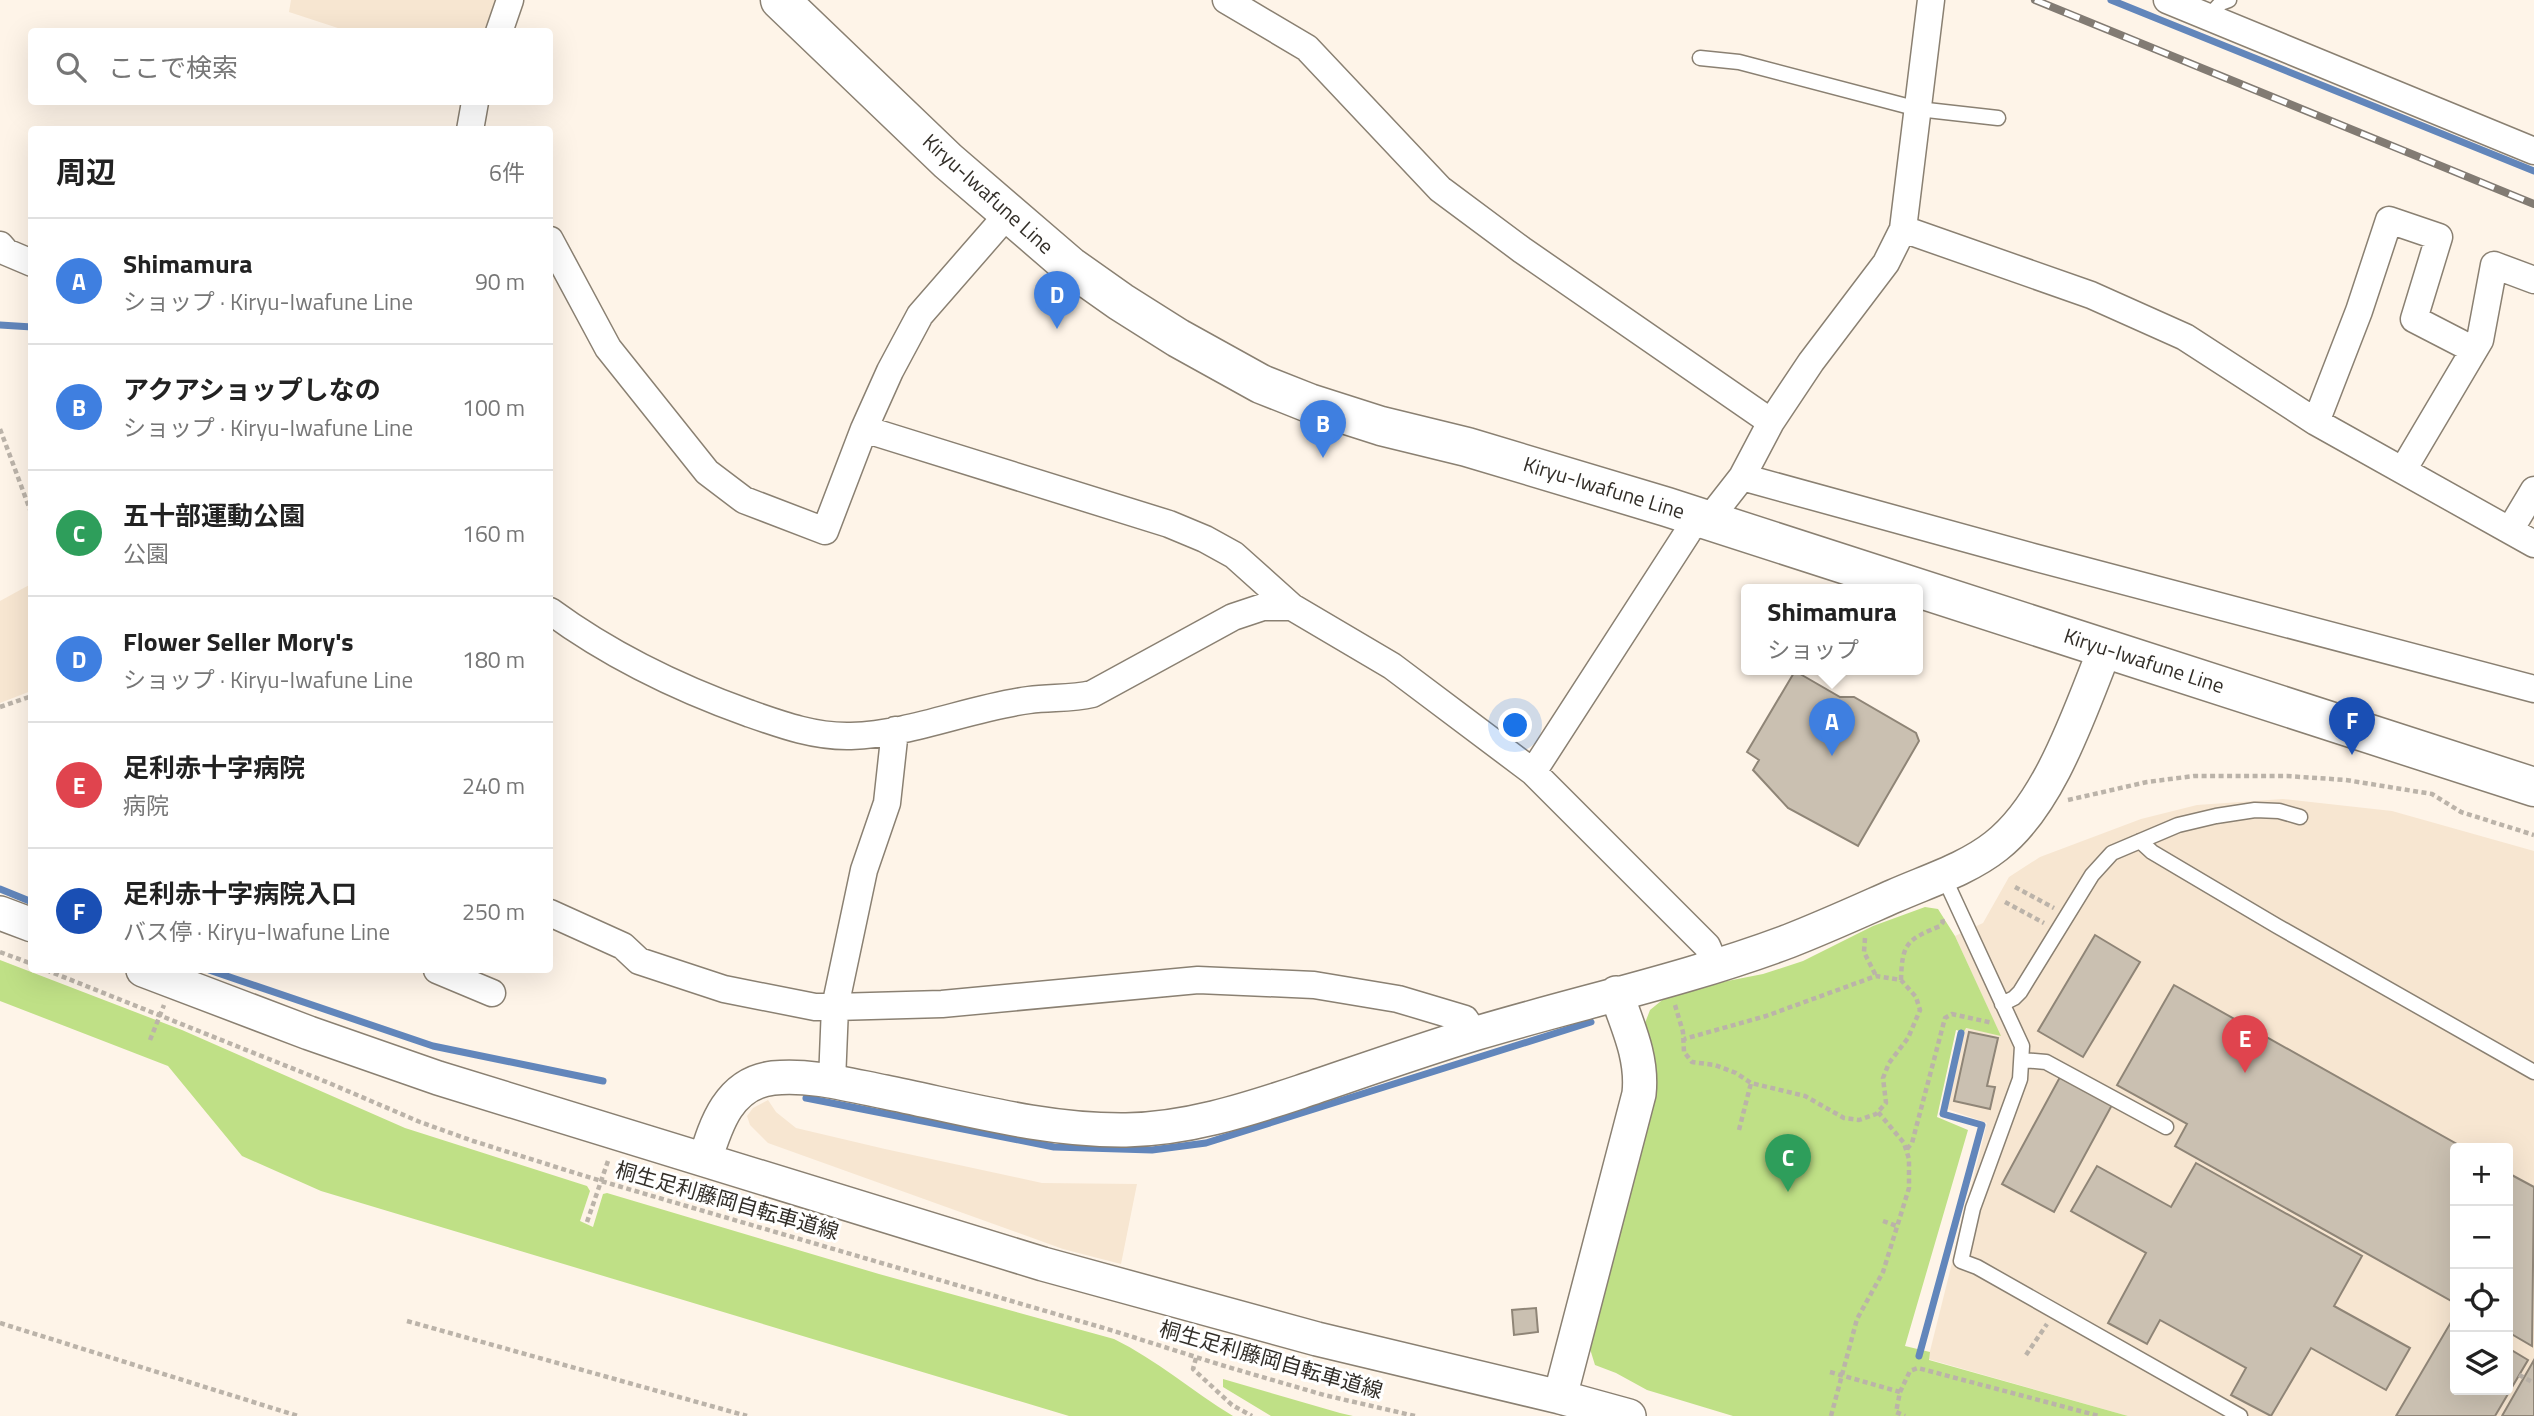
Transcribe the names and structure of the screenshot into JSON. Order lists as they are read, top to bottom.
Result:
{
  "streets": {
    "main road": ["Kiryu-Iwafune Line"],
    "path": ["桐生足利藤岡自転車道線"]
  },
  "page": {
    "search": "ここで検索",
    "heading": ["周辺", "6件"],
    "list": [
      {
        "mark": "A",
        "name": "Shimamura",
        "note": "ショップ · Kiryu-Iwafune Line",
        "value": "90 m"
      },
      {
        "mark": "B",
        "name": "アクアショップしなの",
        "note": "ショップ · Kiryu-Iwafune Line",
        "value": "100 m"
      },
      {
        "mark": "C",
        "name": "五十部運動公園",
        "note": "公園",
        "value": "160 m"
      },
      {
        "mark": "D",
        "name": "Flower Seller Mory's",
        "note": "ショップ · Kiryu-Iwafune Line",
        "value": "180 m"
      },
      {
        "mark": "E",
        "name": "足利赤十字病院",
        "note": "病院",
        "value": "240 m"
      },
      {
        "mark": "F",
        "name": "足利赤十字病院入口",
        "note": "バス停 · Kiryu-Iwafune Line",
        "value": "250 m"
      }
    ],
    "pins": [
      "D",
      "B",
      "F",
      "A",
      "E",
      "C"
    ],
    "popup": ["Shimamura", "ショップ"],
    "map_buttons": ["+", "−"]
  }
}
